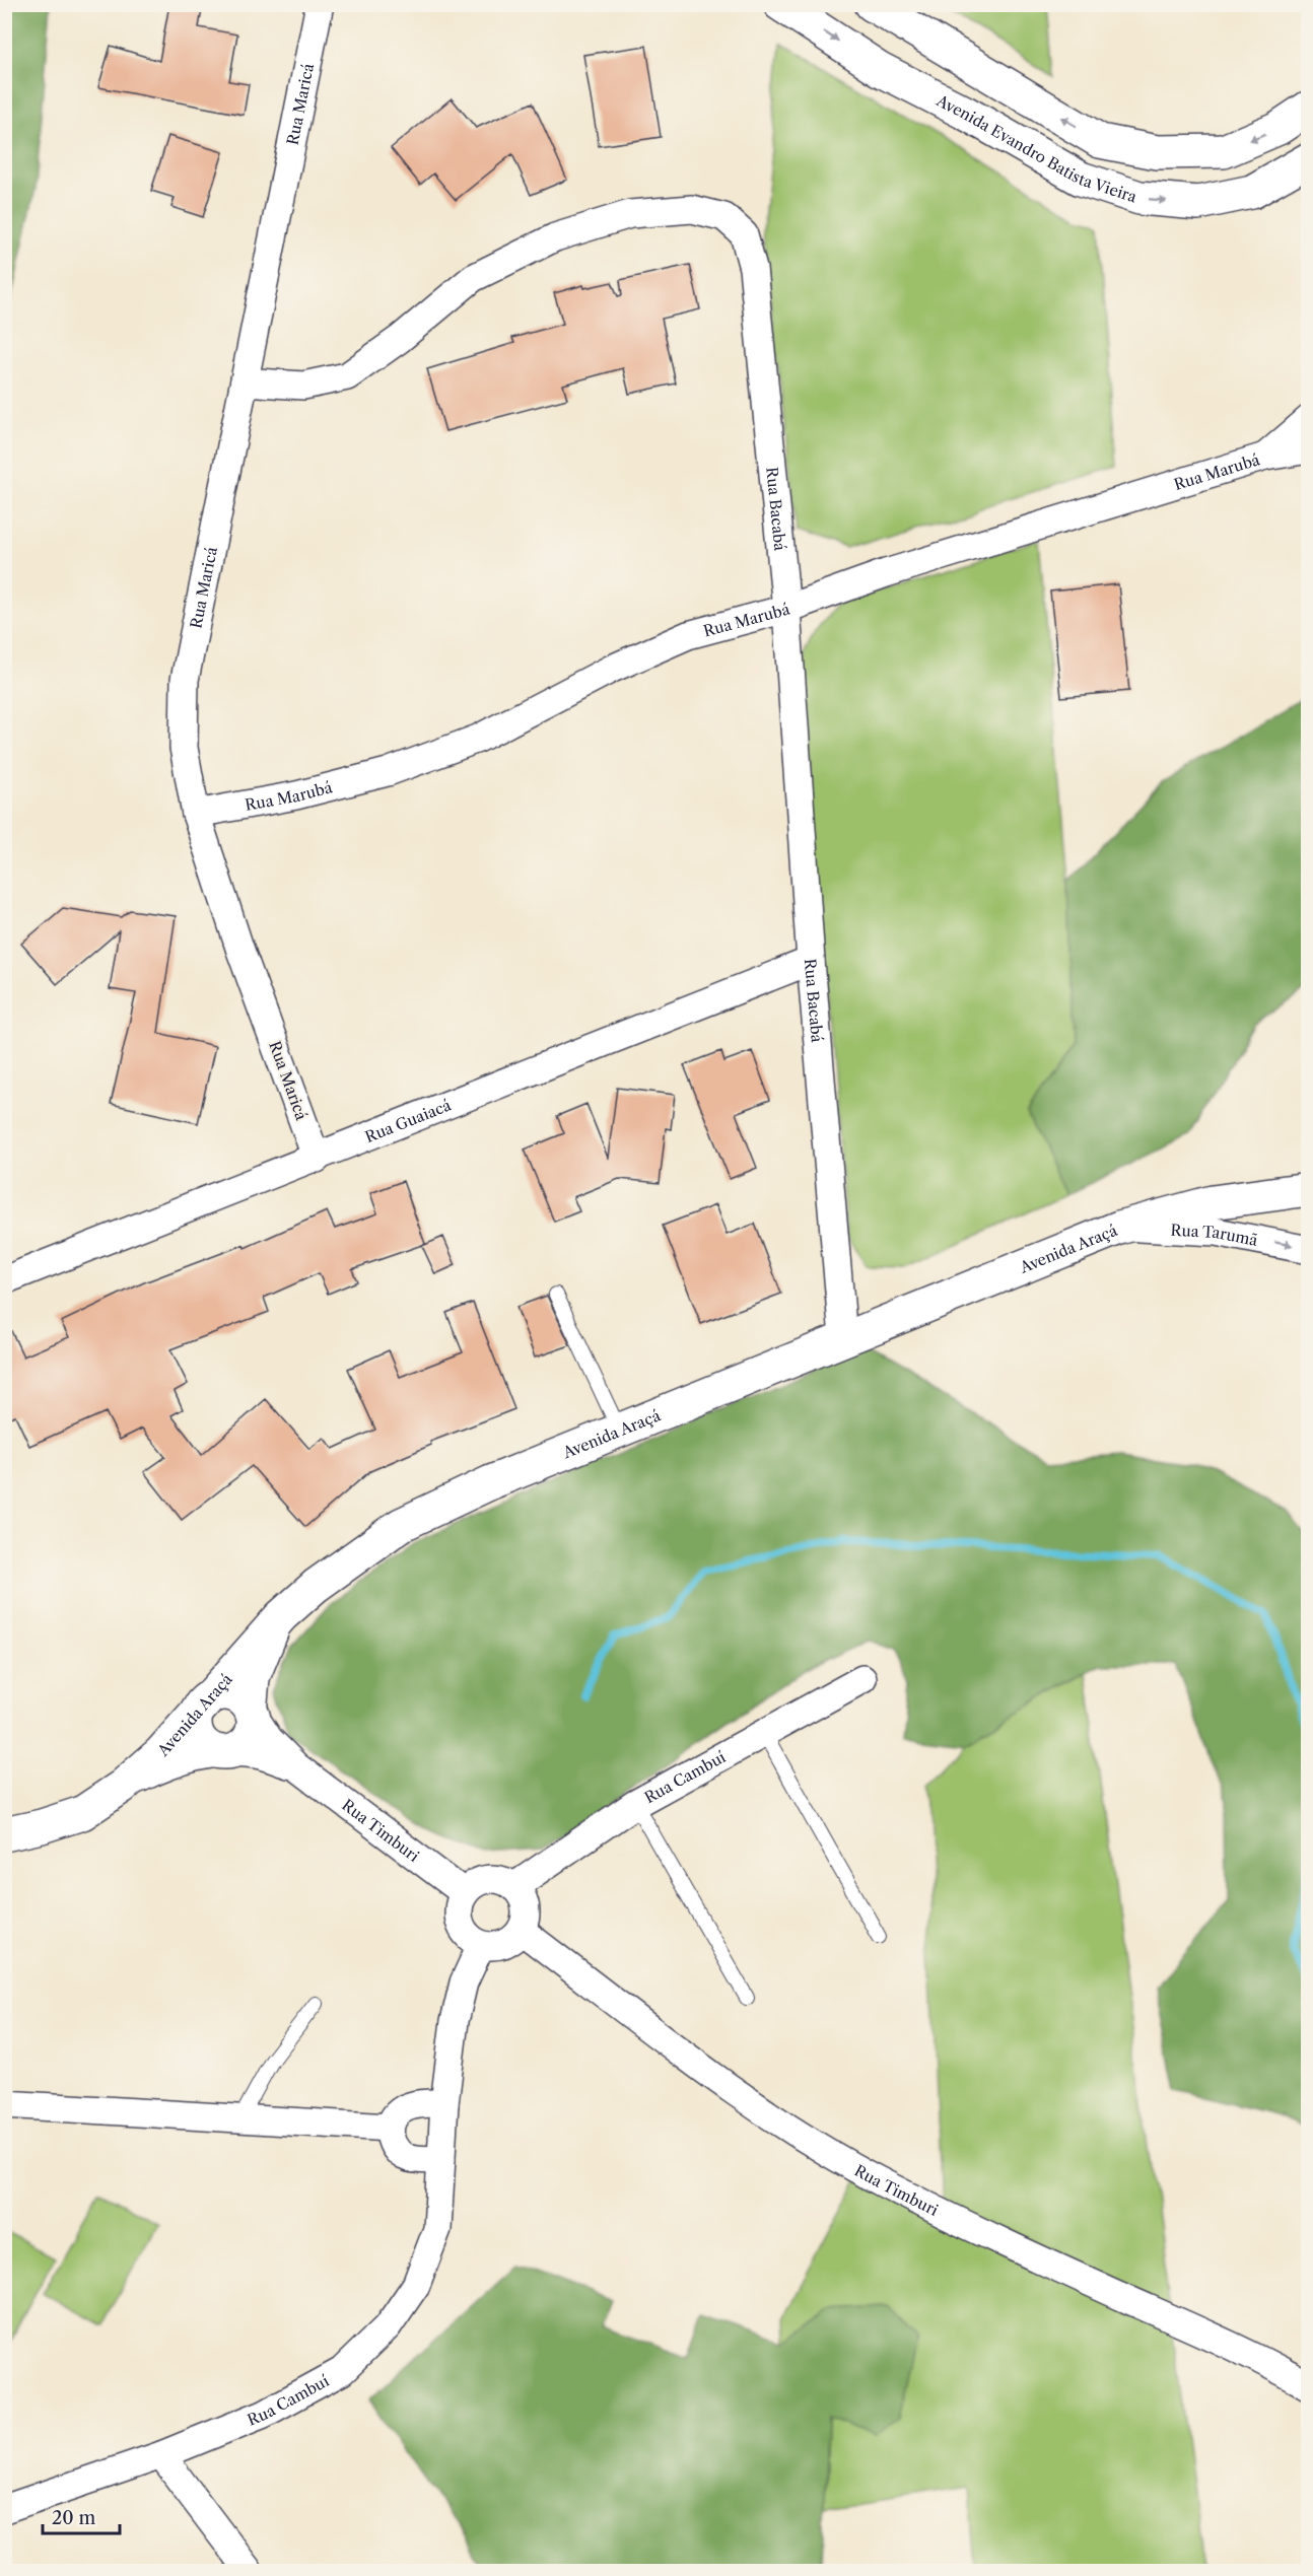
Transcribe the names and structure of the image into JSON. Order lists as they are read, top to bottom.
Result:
{
  "streets": {
    "street": [
      "Rua Maricá",
      "Avenida Evandro Batista Vieira",
      "Rua Marubá",
      "Rua Bacabá",
      "Rua Guaiacá",
      "Rua Tarumã",
      "Avenida Araçá",
      "Rua Cambuí",
      "Rua Timburi"
    ]
  },
  "crossings": [
    ["Rua Maricá", "Rua Marubá"],
    ["Rua Maricá", "Rua Bacabá"],
    ["Rua Maricá", "Rua Guaiacá"],
    ["Rua Marubá", "Rua Bacabá"],
    ["Rua Bacabá", "Rua Guaiacá"],
    ["Rua Bacabá", "Avenida Araçá"],
    ["Rua Tarumã", "Avenida Araçá"],
    ["Avenida Araçá", "Rua Timburi"],
    ["Rua Cambuí", "Rua Timburi"]
  ],
  "one_way": ["Rua Tarumã"],
  "scale_bar": "20 m"
}
